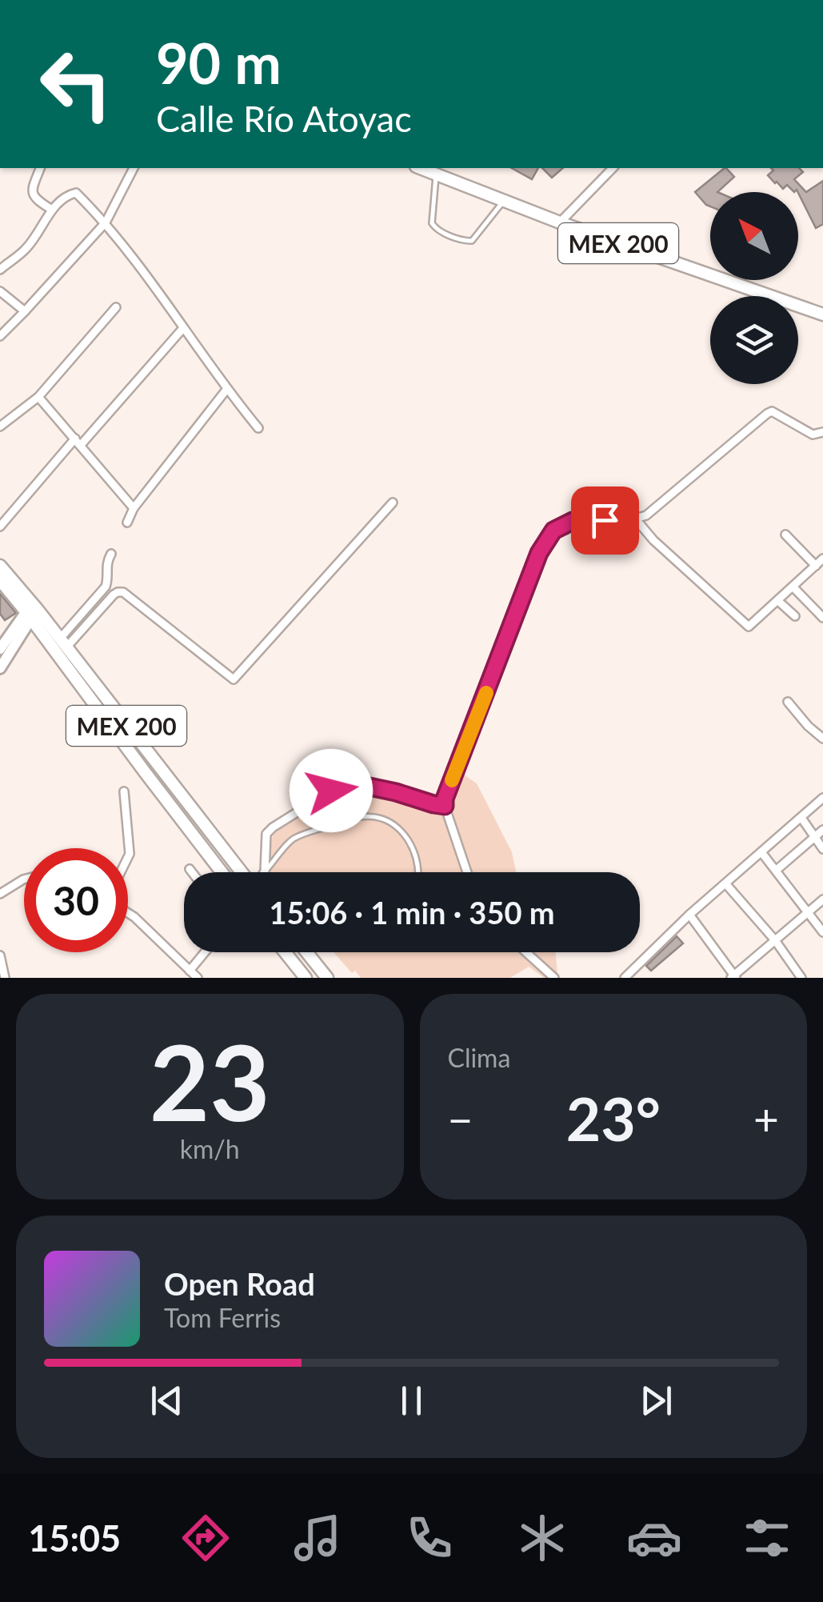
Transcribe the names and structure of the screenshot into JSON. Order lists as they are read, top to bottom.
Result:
{
  "streets": {
    "main road": ["MEX 200"]
  },
  "north": "top left",
  "page": {
    "turn": ["90 m", "Calle Río Atoyac"],
    "limit": "30",
    "trip": "15:06 · 1 min · 350 m",
    "tile": [
      ["23", "km/h"],
      "Clima"
    ],
    "heat": ["−", "23°", "+"],
    "song": ["Open Road", "Tom Ferris"],
    "tabs": "15:05"
  }
}
